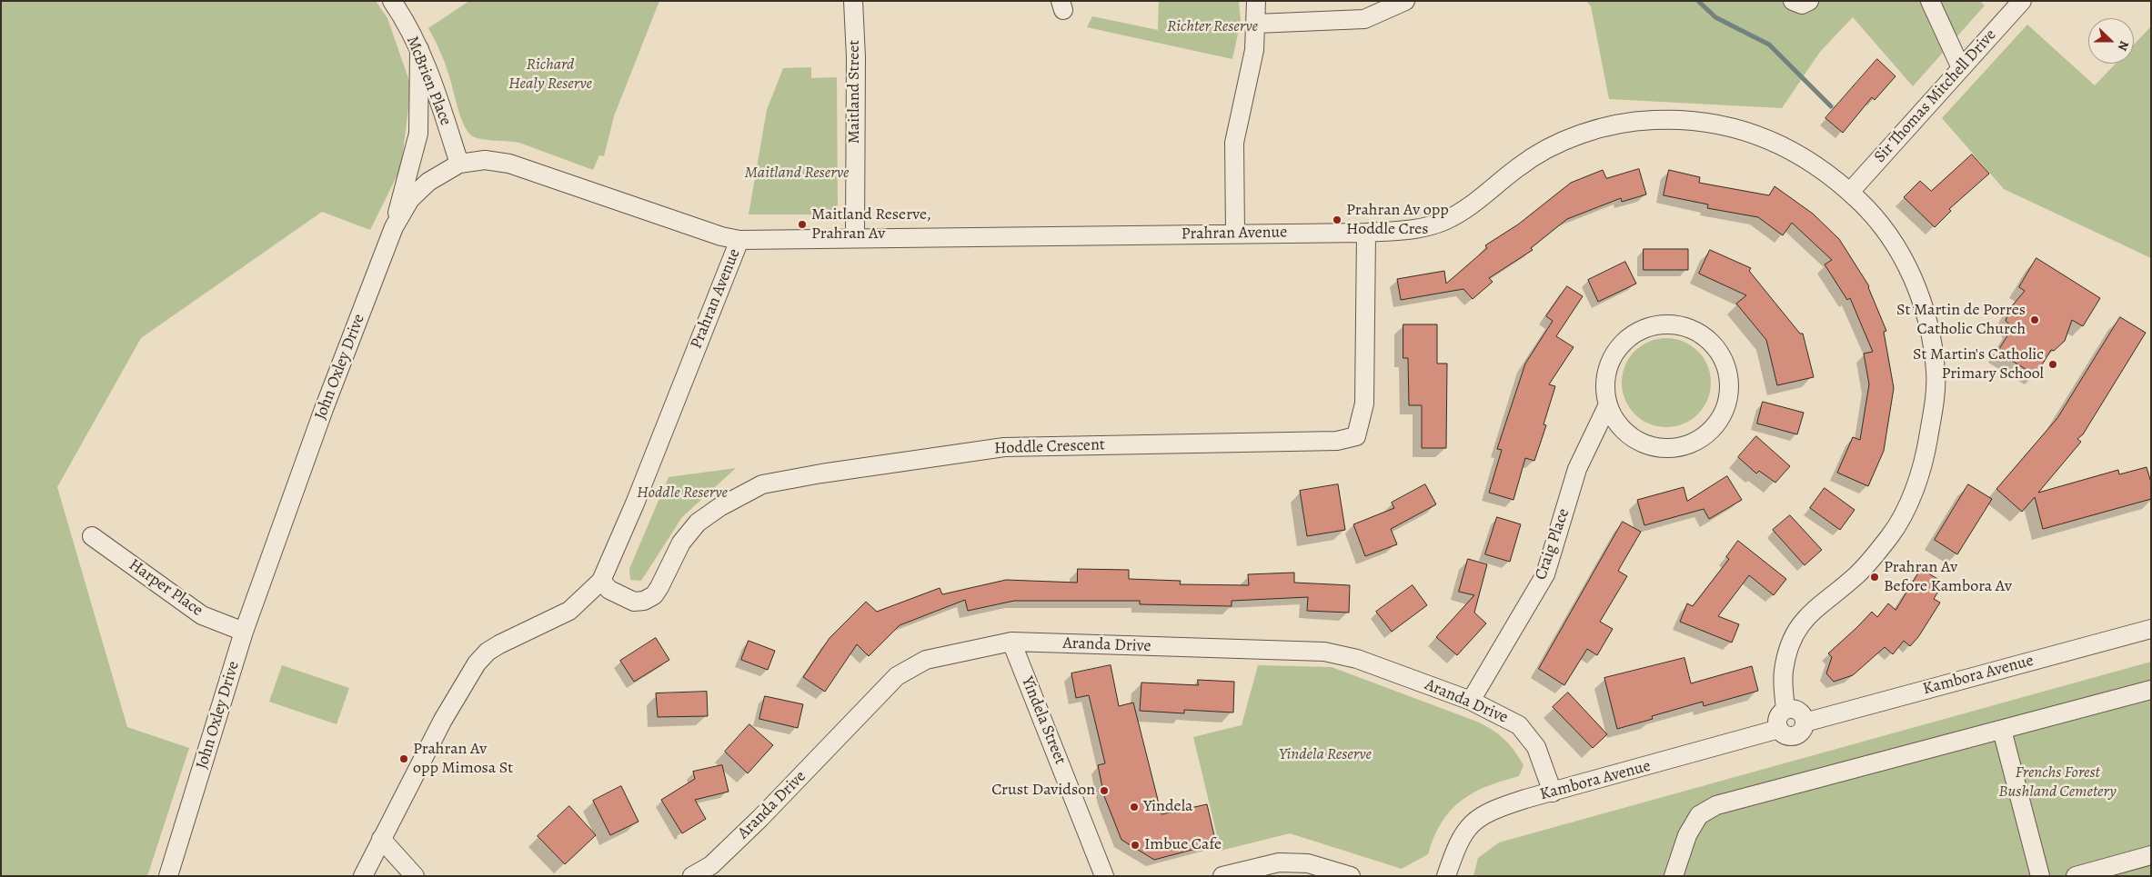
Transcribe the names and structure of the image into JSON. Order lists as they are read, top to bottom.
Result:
{
  "streets": {
    "street": [
      "McBrien Place",
      "Maitland Street",
      "Sir Thomas Mitchell Drive",
      "Prahran Avenue",
      "John Oxley Drive",
      "Hoddle Crescent",
      "Craig Place",
      "Harper Place",
      "Aranda Drive",
      "Kambora Avenue",
      "Yindela Street"
    ]
  },
  "crossings": [
    ["McBrien Place", "John Oxley Drive"],
    ["Maitland Street", "Prahran Avenue"],
    ["Sir Thomas Mitchell Drive", "Prahran Avenue"],
    ["Prahran Avenue", "John Oxley Drive"],
    ["Prahran Avenue", "Hoddle Crescent"],
    ["Prahran Avenue", "Kambora Avenue"],
    ["John Oxley Drive", "Harper Place"],
    ["Craig Place", "Aranda Drive"],
    ["Aranda Drive", "Kambora Avenue"],
    ["Aranda Drive", "Yindela Street"]
  ],
  "parks": [
    "Richter Reserve",
    "Richard Healy Reserve",
    "Maitland Reserve",
    "Hoddle Reserve",
    "Yindela Reserve",
    "Frenchs Forest Bushland Cemetery"
  ],
  "places": [
    "Prahran Av opp Hoddle Cres",
    "Maitland Reserve, Prahran Av",
    "St Martin de Porres Catholic Church",
    "St Martin's Catholic Primary School",
    "Prahran Av Before Kambora Av",
    "Prahran Av opp Mimosa St",
    "Crust Davidson",
    "Yindela",
    "Imbue Cafe"
  ],
  "north": "right"
}
